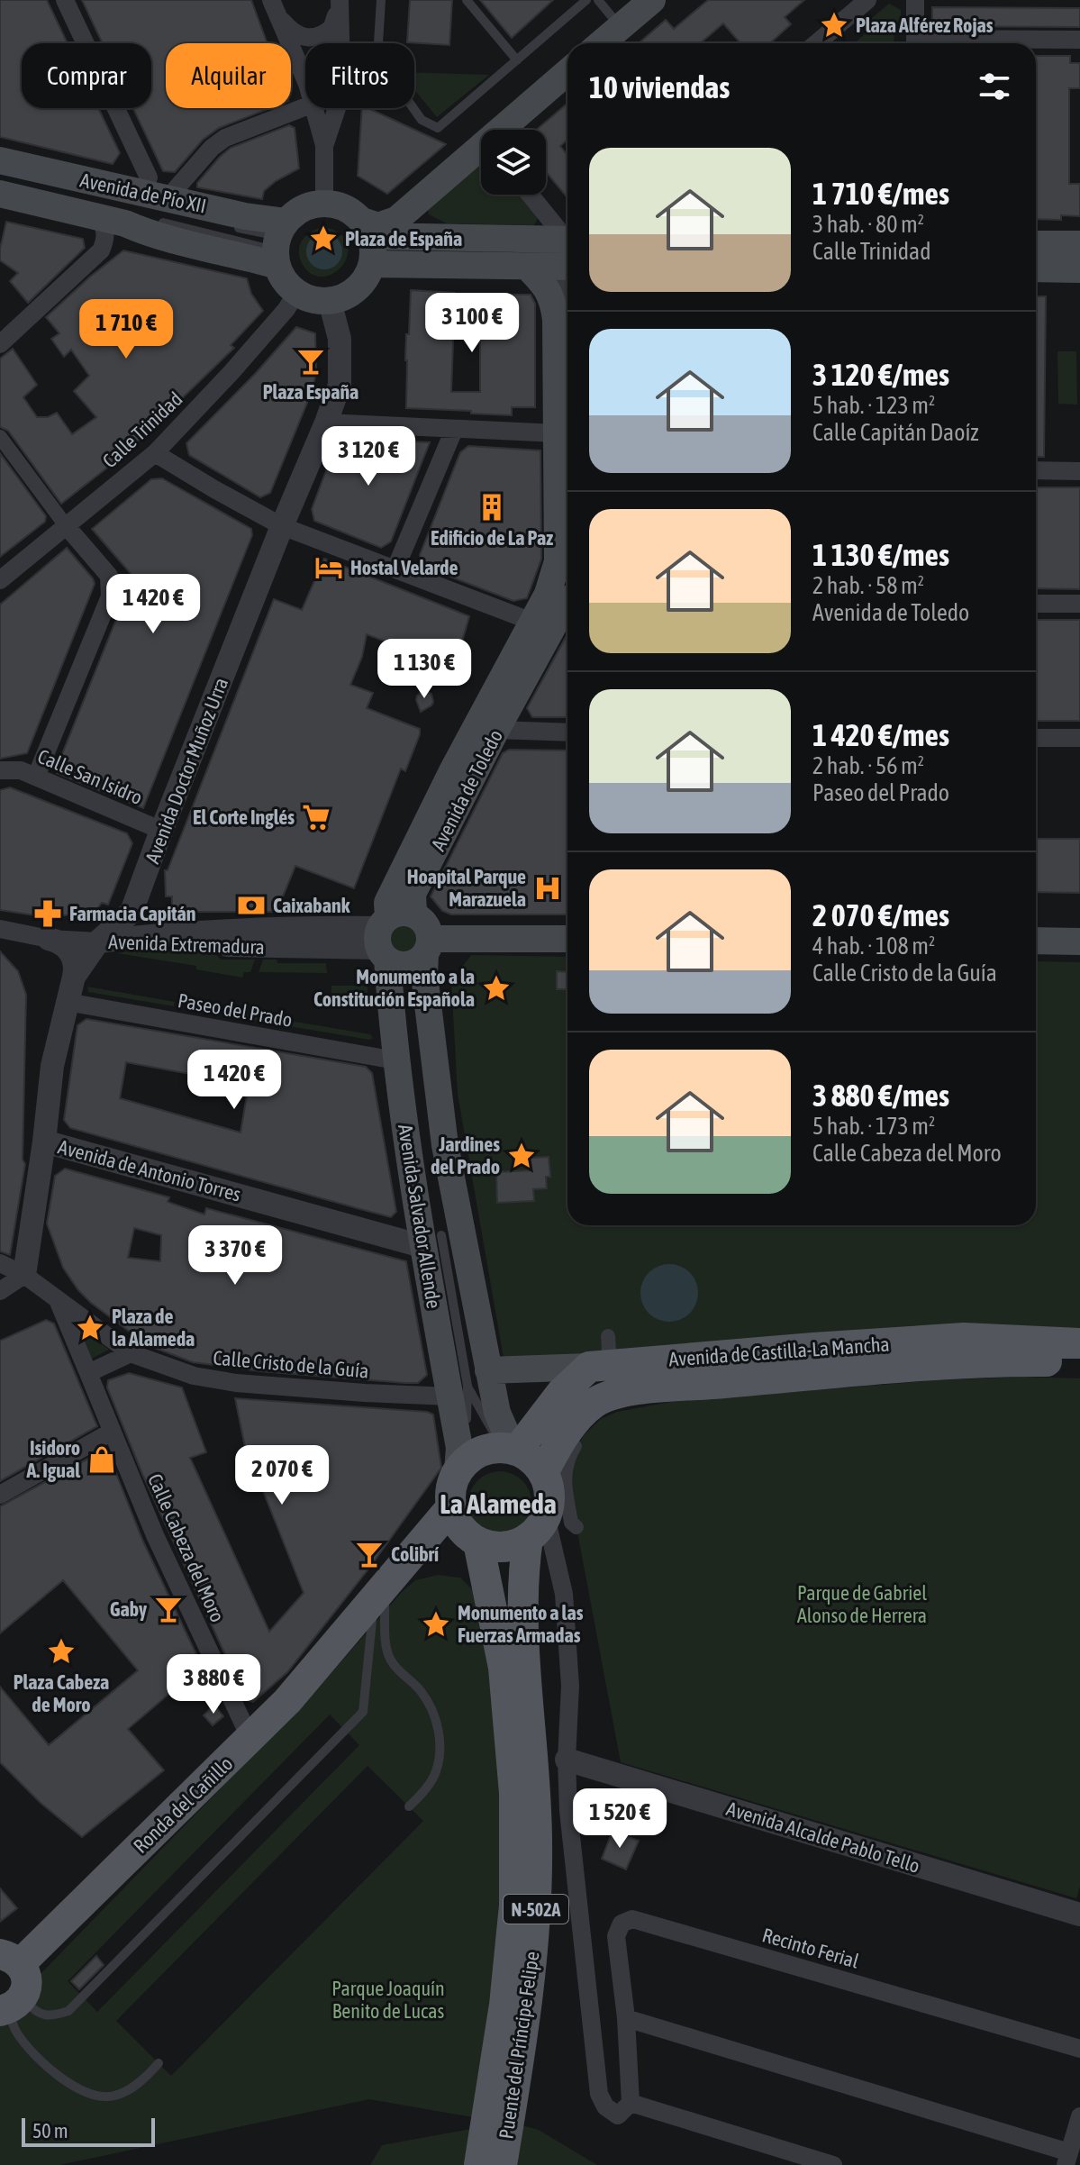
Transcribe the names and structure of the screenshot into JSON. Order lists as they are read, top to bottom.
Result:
{
  "streets": {
    "main road": [
      "Avenida de Pío XII",
      "Avenida de Toledo",
      "Avenida Extremadura",
      "Avenida Salvador Allende",
      "Avenida de Castilla-La Mancha",
      "Ronda del Cañillo",
      "N-502A",
      "Puente del Príncipe Felipe"
    ],
    "street": [
      "Calle Trinidad",
      "Avenida Doctor Muñoz Urra",
      "Calle San Isidro",
      "Paseo del Prado",
      "Avenida de Antonio Torres",
      "Calle Cristo de la Guía",
      "Calle Cabeza del Moro",
      "Avenida Alcalde Pablo Tello",
      "Recinto Ferial"
    ]
  },
  "crossings": [
    ["Avenida de Pío XII", "Calle Trinidad"],
    ["Avenida de Pío XII", "Avenida Doctor Muñoz Urra"],
    ["Calle Trinidad", "Avenida Doctor Muñoz Urra"],
    ["Avenida Doctor Muñoz Urra", "Calle San Isidro"],
    ["Avenida Doctor Muñoz Urra", "Avenida Extremadura"],
    ["Avenida Doctor Muñoz Urra", "Paseo del Prado"],
    ["Avenida Doctor Muñoz Urra", "Avenida de Antonio Torres"],
    ["Avenida de Toledo", "Avenida Extremadura"],
    ["Avenida de Toledo", "Avenida Salvador Allende"],
    ["Avenida Extremadura", "Avenida Salvador Allende"],
    ["Paseo del Prado", "Avenida Salvador Allende"],
    ["Avenida de Antonio Torres", "Avenida Salvador Allende"],
    ["Avenida Salvador Allende", "Calle Cristo de la Guía"],
    ["Avenida Salvador Allende", "Ronda del Cañillo"],
    ["Avenida Salvador Allende", "N-502A"],
    ["Avenida Salvador Allende", "Puente del Príncipe Felipe"],
    ["Calle Cabeza del Moro", "Ronda del Cañillo"],
    ["Ronda del Cañillo", "N-502A"],
    ["Ronda del Cañillo", "Puente del Príncipe Felipe"],
    ["N-502A", "Puente del Príncipe Felipe"]
  ],
  "districts": ["La Alameda"],
  "parks": ["Parque de Gabriel Alonso de Herrera", "Parque Joaquín Benito de Lucas"],
  "places": {
    "place": [
      "Plaza Alférez Rojas",
      "Plaza de España",
      "Monumento a la Constitución Española",
      "Jardines del Prado",
      "Plaza de la Alameda",
      "Monumento a las Fuerzas Armadas",
      "Plaza Cabeza de Moro"
    ],
    "bar": ["Plaza España", "Colibrí", "Gaby"],
    "building": ["Edificio de La Paz"],
    "hotel": ["Hostal Velarde"],
    "supermarket": ["El Corte Inglés"],
    "hospital": ["Hoapital Parque Marazuela"],
    "bank": ["Caixabank"],
    "pharmacy": ["Farmacia Capitán"],
    "shop": ["Isidoro A. Igual"]
  },
  "scale_bar": "50 m",
  "page": {
    "chip": ["Comprar", "Alquilar", "Filtros"],
    "heading": "10 viviendas",
    "list": [
      {
        "name": "1 710 €/mes",
        "note": "3 hab. · 80 m² · Calle Trinidad"
      },
      {
        "name": "3 120 €/mes",
        "note": "5 hab. · 123 m² · Calle Capitán Daoíz"
      },
      {
        "name": "1 130 €/mes",
        "note": "2 hab. · 58 m² · Avenida de Toledo"
      },
      {
        "name": "1 420 €/mes",
        "note": "2 hab. · 56 m² · Paseo del Prado"
      },
      {
        "name": "2 070 €/mes",
        "note": "4 hab. · 108 m² · Calle Cristo de la Guía"
      },
      {
        "name": "3 880 €/mes",
        "note": "5 hab. · 173 m² · Calle Cabeza del Moro"
      }
    ],
    "price": [
      "3 100 €",
      "1 710 €",
      "3 120 €",
      "1 420 €",
      "1 130 €",
      "1 420 €",
      "3 370 €",
      "2 070 €",
      "3 880 €",
      "1 520 €"
    ],
    "scale": "50 m"
  }
}
